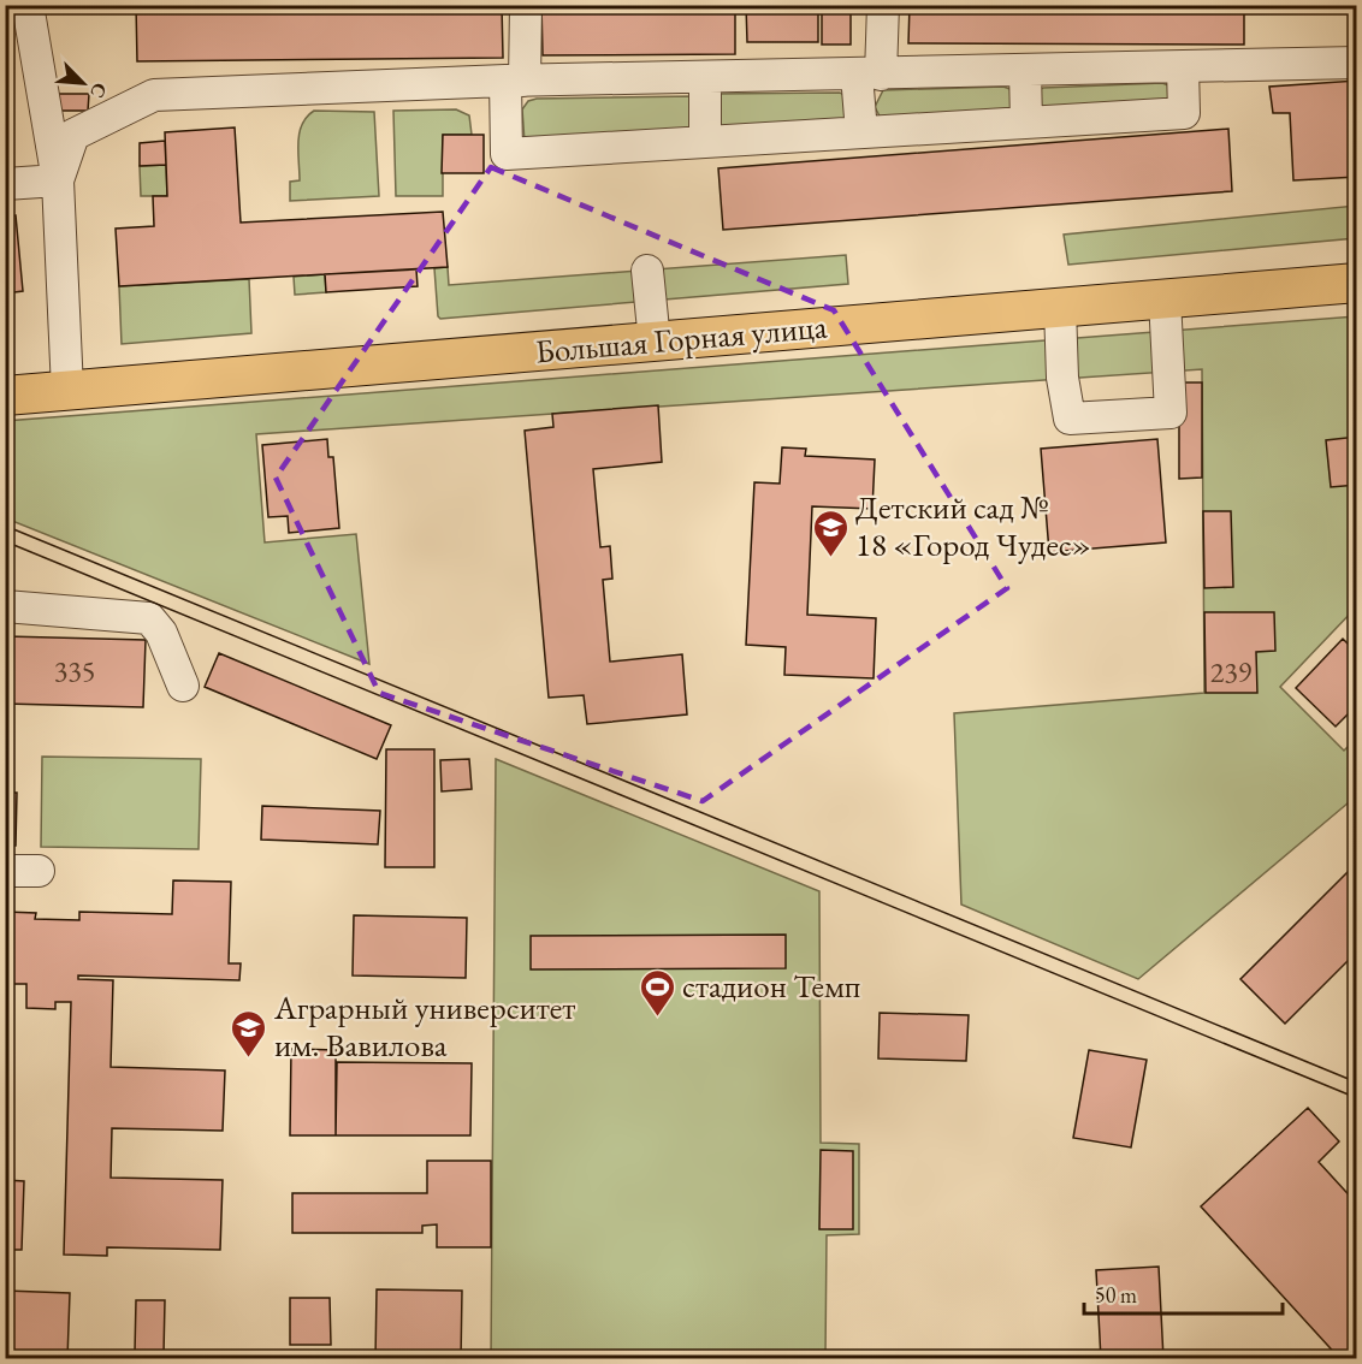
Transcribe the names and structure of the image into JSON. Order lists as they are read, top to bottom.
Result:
{
  "streets": {
    "main road": ["Большая Горная улица"]
  },
  "places": {
    "school or university": ["Детский сад № 18 «Город Чудес»", "Аграрный университет им. Вавилова"],
    "sports": ["стадион Темп"]
  },
  "house_numbers": ["335", "239"],
  "scale_bar": "50 m",
  "north": "bottom right"
}
